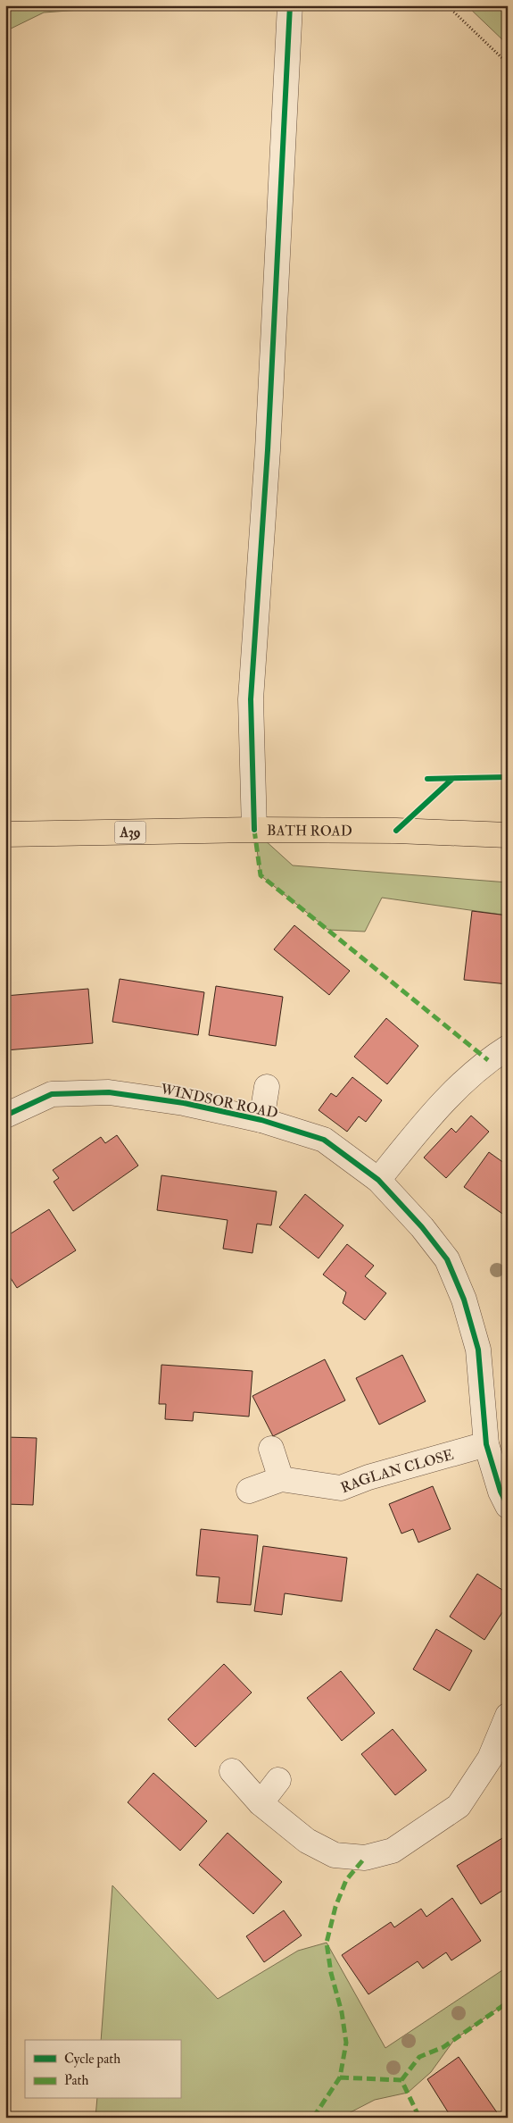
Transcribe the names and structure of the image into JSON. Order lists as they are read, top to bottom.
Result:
{
  "streets": {
    "main road": ["BATH ROAD", "A39"],
    "street": ["WINDSOR ROAD", "RAGLAN CLOSE"]
  },
  "crossings": [
    ["WINDSOR ROAD", "RAGLAN CLOSE"]
  ],
  "legend": ["Cycle path", "Path"]
}
